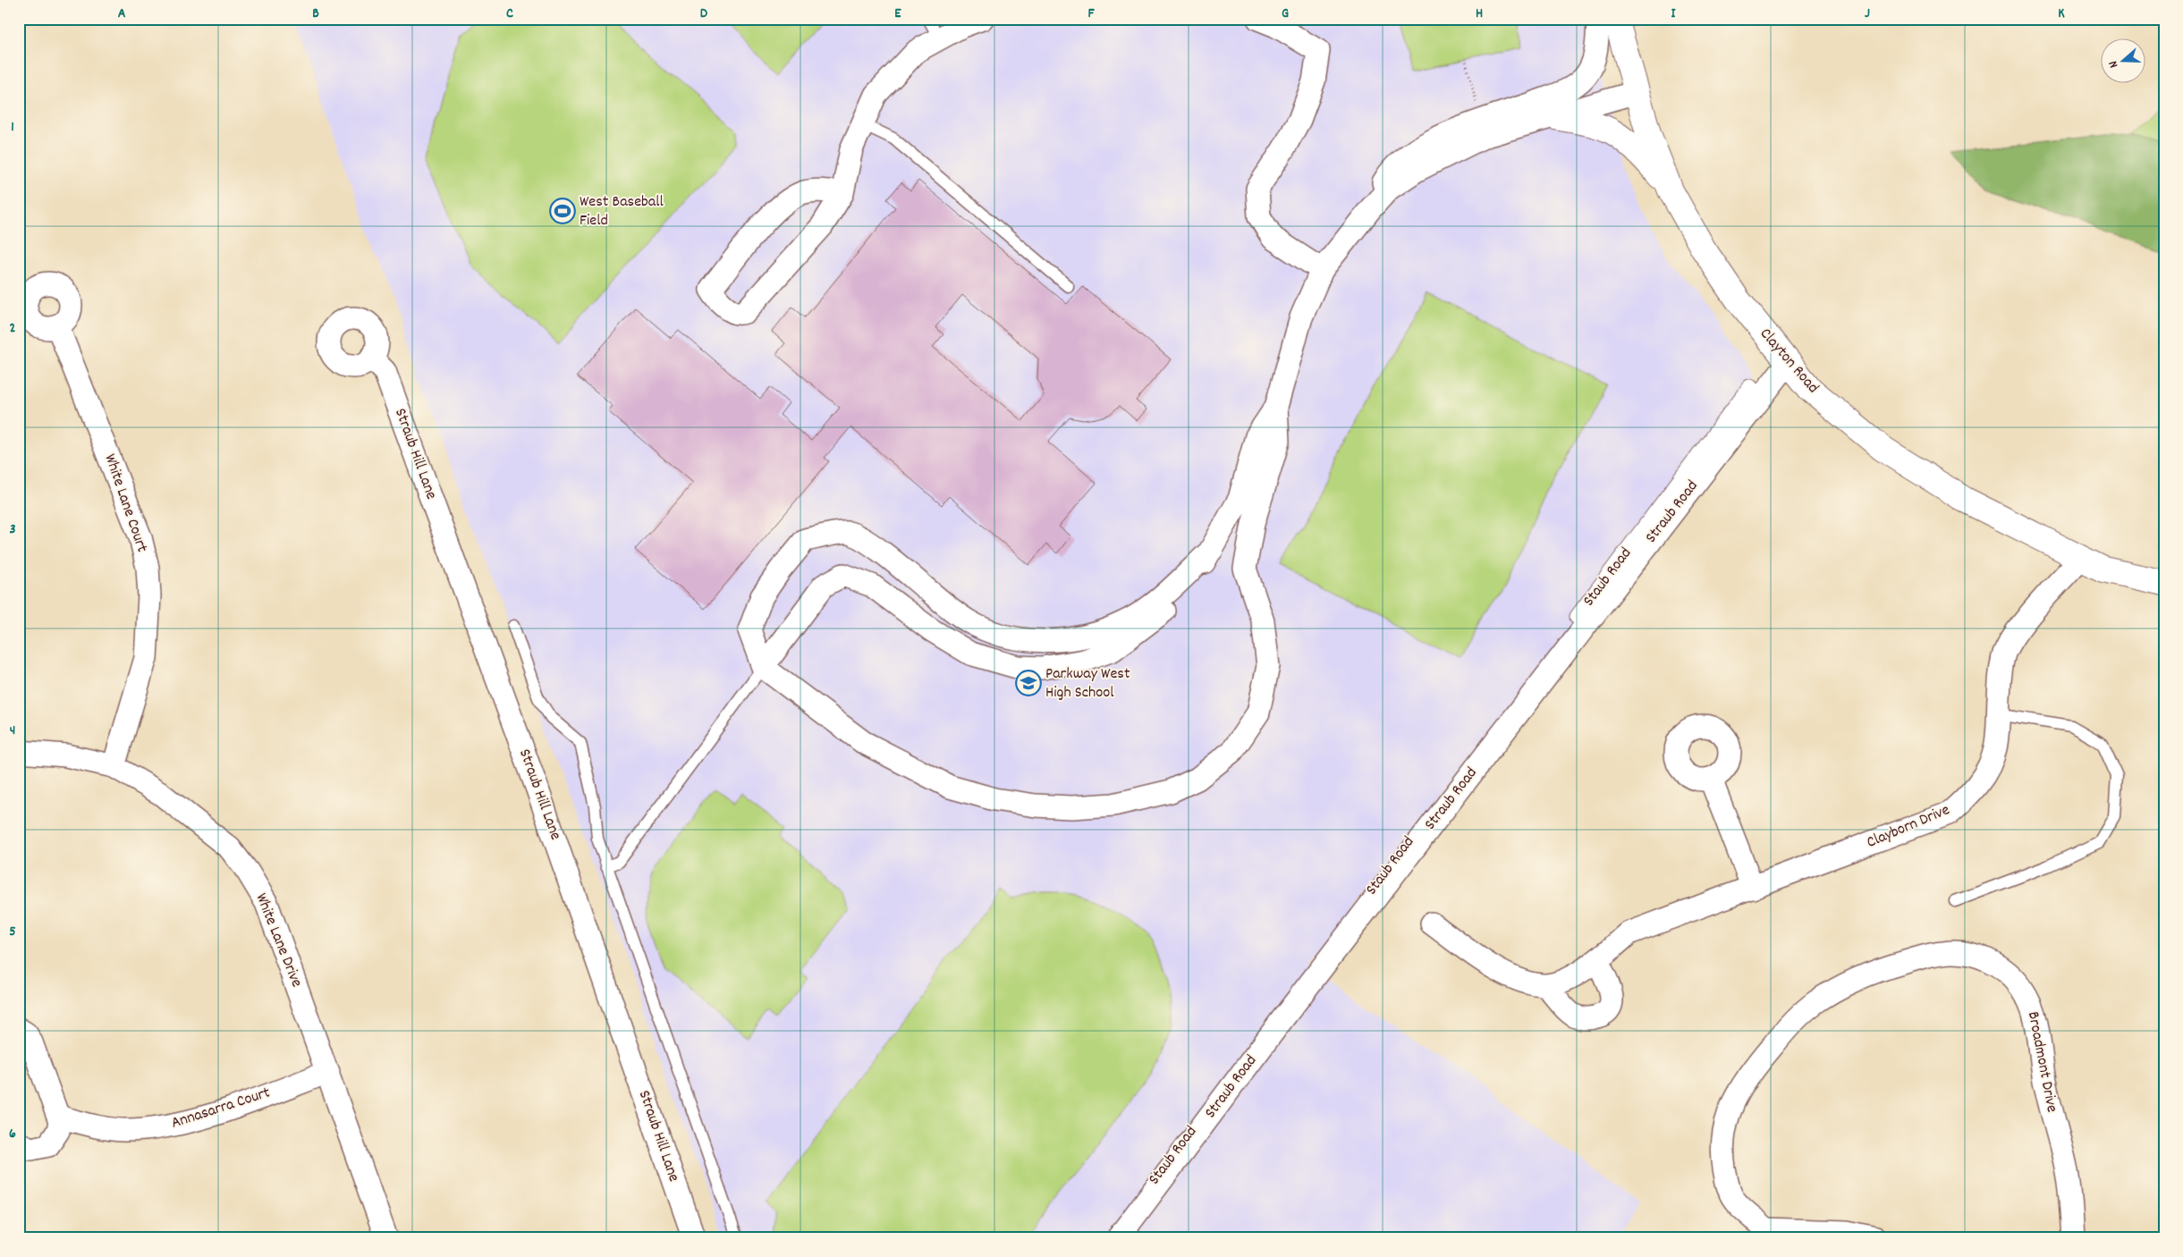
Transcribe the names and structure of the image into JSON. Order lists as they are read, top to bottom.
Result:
{
  "streets": {
    "main road": ["Clayton Road"],
    "street": [
      "Straub Hill Lane",
      "White Lane Court",
      "Straub Road",
      "Staub Road",
      "Clayborn Drive",
      "White Lane Drive",
      "Broadmont Drive",
      "Annasarra Court"
    ]
  },
  "crossings": [
    ["Clayton Road", "Straub Road"],
    ["Clayton Road", "Clayborn Drive"],
    ["White Lane Court", "White Lane Drive"],
    ["White Lane Drive", "Annasarra Court"]
  ],
  "places": {
    "sports": ["West Baseball Field"],
    "school or university": ["Parkway West High School"]
  },
  "north": "left",
  "grid": {
    "columns": [
      "A",
      "B",
      "C",
      "D",
      "E",
      "F",
      "G",
      "H",
      "I",
      "J",
      "K"
    ],
    "rows": [
      "1",
      "2",
      "3",
      "4",
      "5",
      "6"
    ]
  }
}
